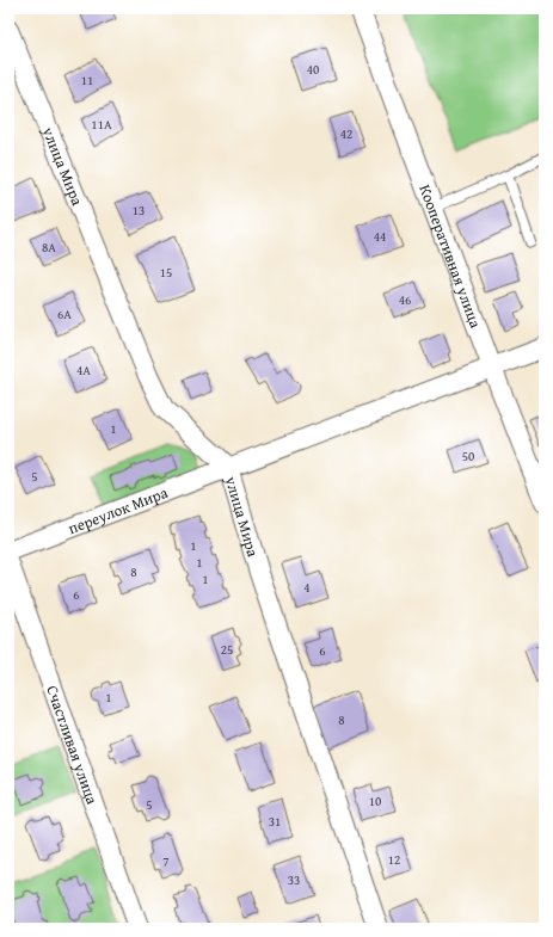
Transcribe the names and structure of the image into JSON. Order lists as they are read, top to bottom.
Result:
{
  "streets": {
    "street": [
      "улица Мира",
      "Кооперативная улица",
      "переулок Мира",
      "Счастливая улица"
    ]
  },
  "crossings": [
    ["улица Мира", "переулок Мира"],
    ["Кооперативная улица", "переулок Мира"]
  ],
  "house_numbers": [
    "40",
    "11",
    "11А",
    "42",
    "13",
    "44",
    "8А",
    "15",
    "46",
    "6А",
    "4А",
    "1",
    "50",
    "5",
    "1",
    "1",
    "8",
    "1",
    "4",
    "6",
    "25",
    "6",
    "1",
    "8",
    "10",
    "5",
    "31",
    "12",
    "7",
    "33"
  ]
}
